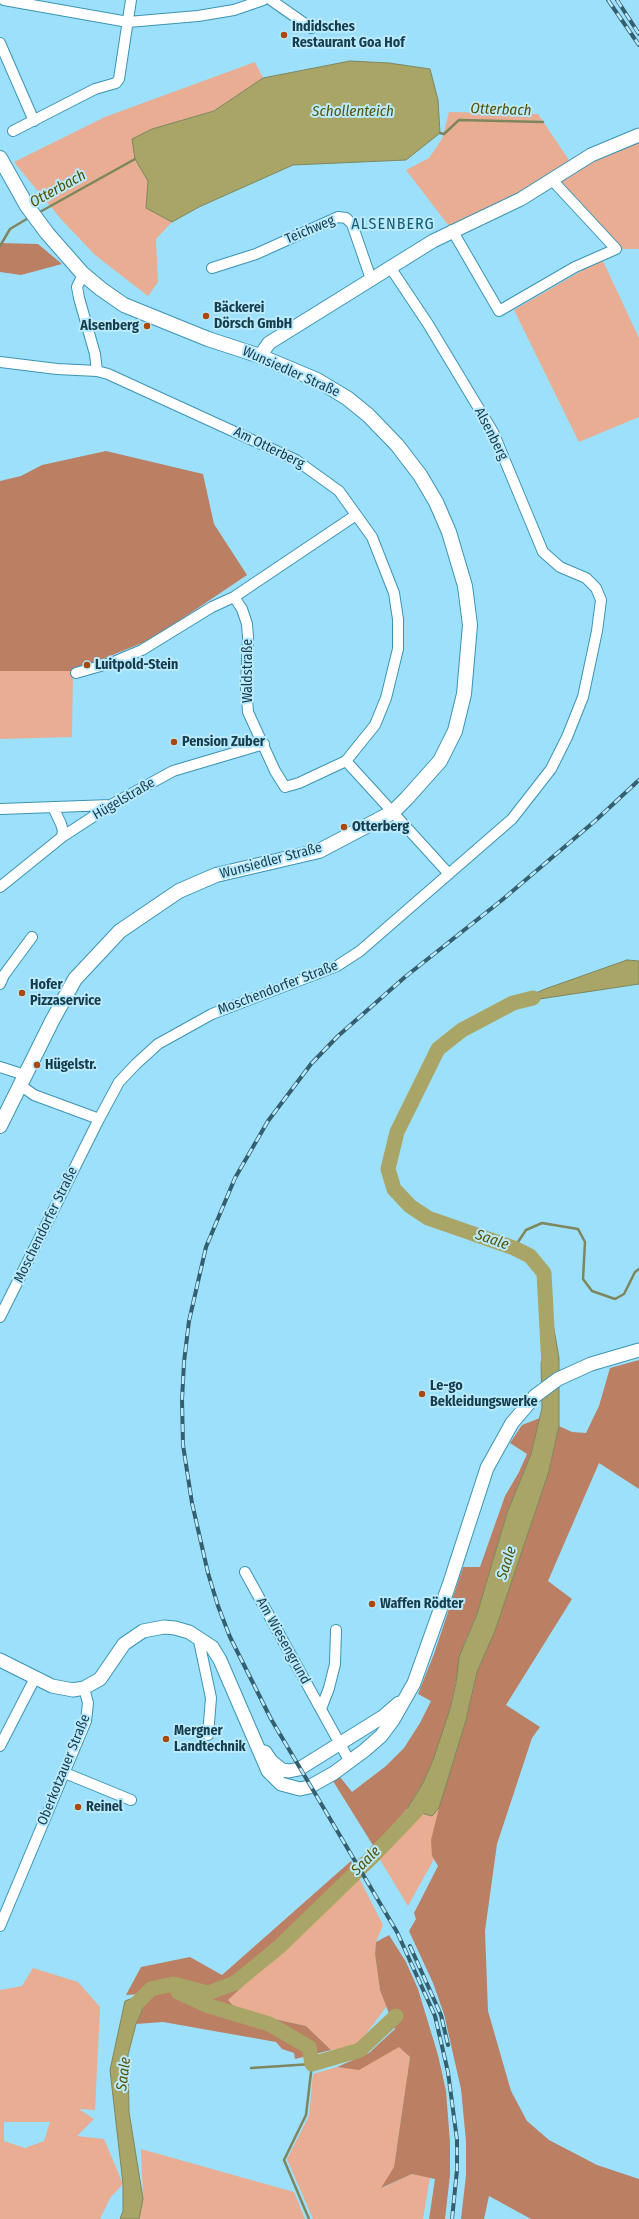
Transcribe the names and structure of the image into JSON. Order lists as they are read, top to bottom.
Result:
{
  "streets": {
    "main road": ["Wunsiedler Straße"],
    "street": [
      "Teichweg",
      "Alsenberg",
      "Am Otterberg",
      "Waldstraße",
      "Hügelstraße",
      "Moschendorfer Straße",
      "Am Wiesengrund",
      "Oberkotzauer Straße"
    ]
  },
  "crossings": [
    ["Alsenberg", "Moschendorfer Straße"],
    ["Am Otterberg", "Waldstraße"],
    ["Waldstraße", "Hügelstraße"]
  ],
  "districts": ["ALSENBERG"],
  "water": ["Otterbach", "Schollenteich", "Saale"],
  "places": [
    "Indidsches Restaurant Goa Hof",
    "Bäckerei Dörsch GmbH",
    "Alsenberg",
    "Luitpold-Stein",
    "Pension Zuber",
    "Otterberg",
    "Hofer Pizzaservice",
    "Hügelstr.",
    "Le-go Bekleidungswerke",
    "Waffen Rödter",
    "Mergner Landtechnik",
    "Reinel"
  ]
}
